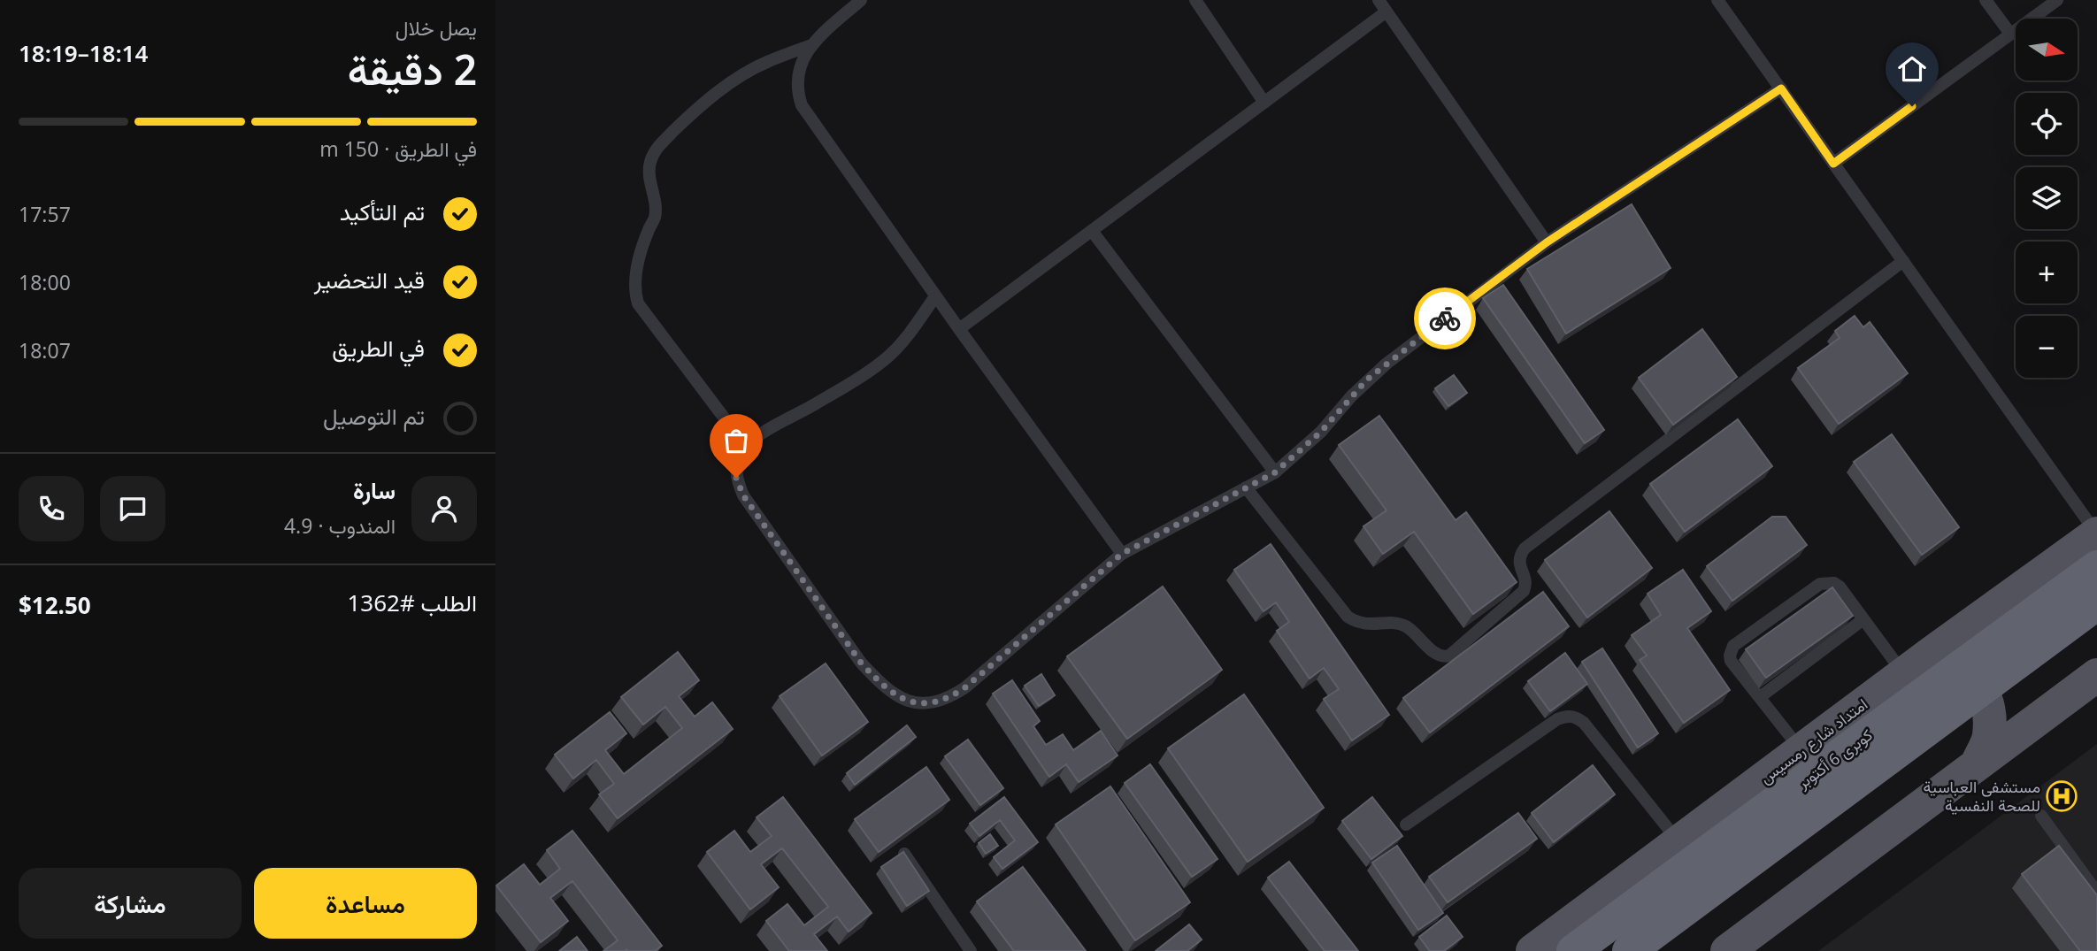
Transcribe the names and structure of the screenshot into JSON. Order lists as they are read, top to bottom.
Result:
{
  "streets": {
    "highway": ["كوبرى 6 أكتوبر"],
    "main road": ["امتداد شارع رمسيس"]
  },
  "places": {
    "hospital": ["مستشفى العباسية للصحة النفسية"]
  },
  "north": "right",
  "page": {
    "heading": ["2 دقيقة", "يصل خلال", "18:14–18:19"],
    "panel": [
      "سارة",
      "المندوب · 4.9",
      "الطلب #1362",
      "$12.50"
    ],
    "map_buttons": ["+", "−"],
    "bar": "في الطريق · 150 m",
    "list": [
      ["تم التأكيد", "17:57"],
      ["قيد التحضير", "18:00"],
      ["في الطريق", "18:07"],
      "تم التوصيل"
    ],
    "buttons": ["مساعدة", "مشاركة"]
  }
}
